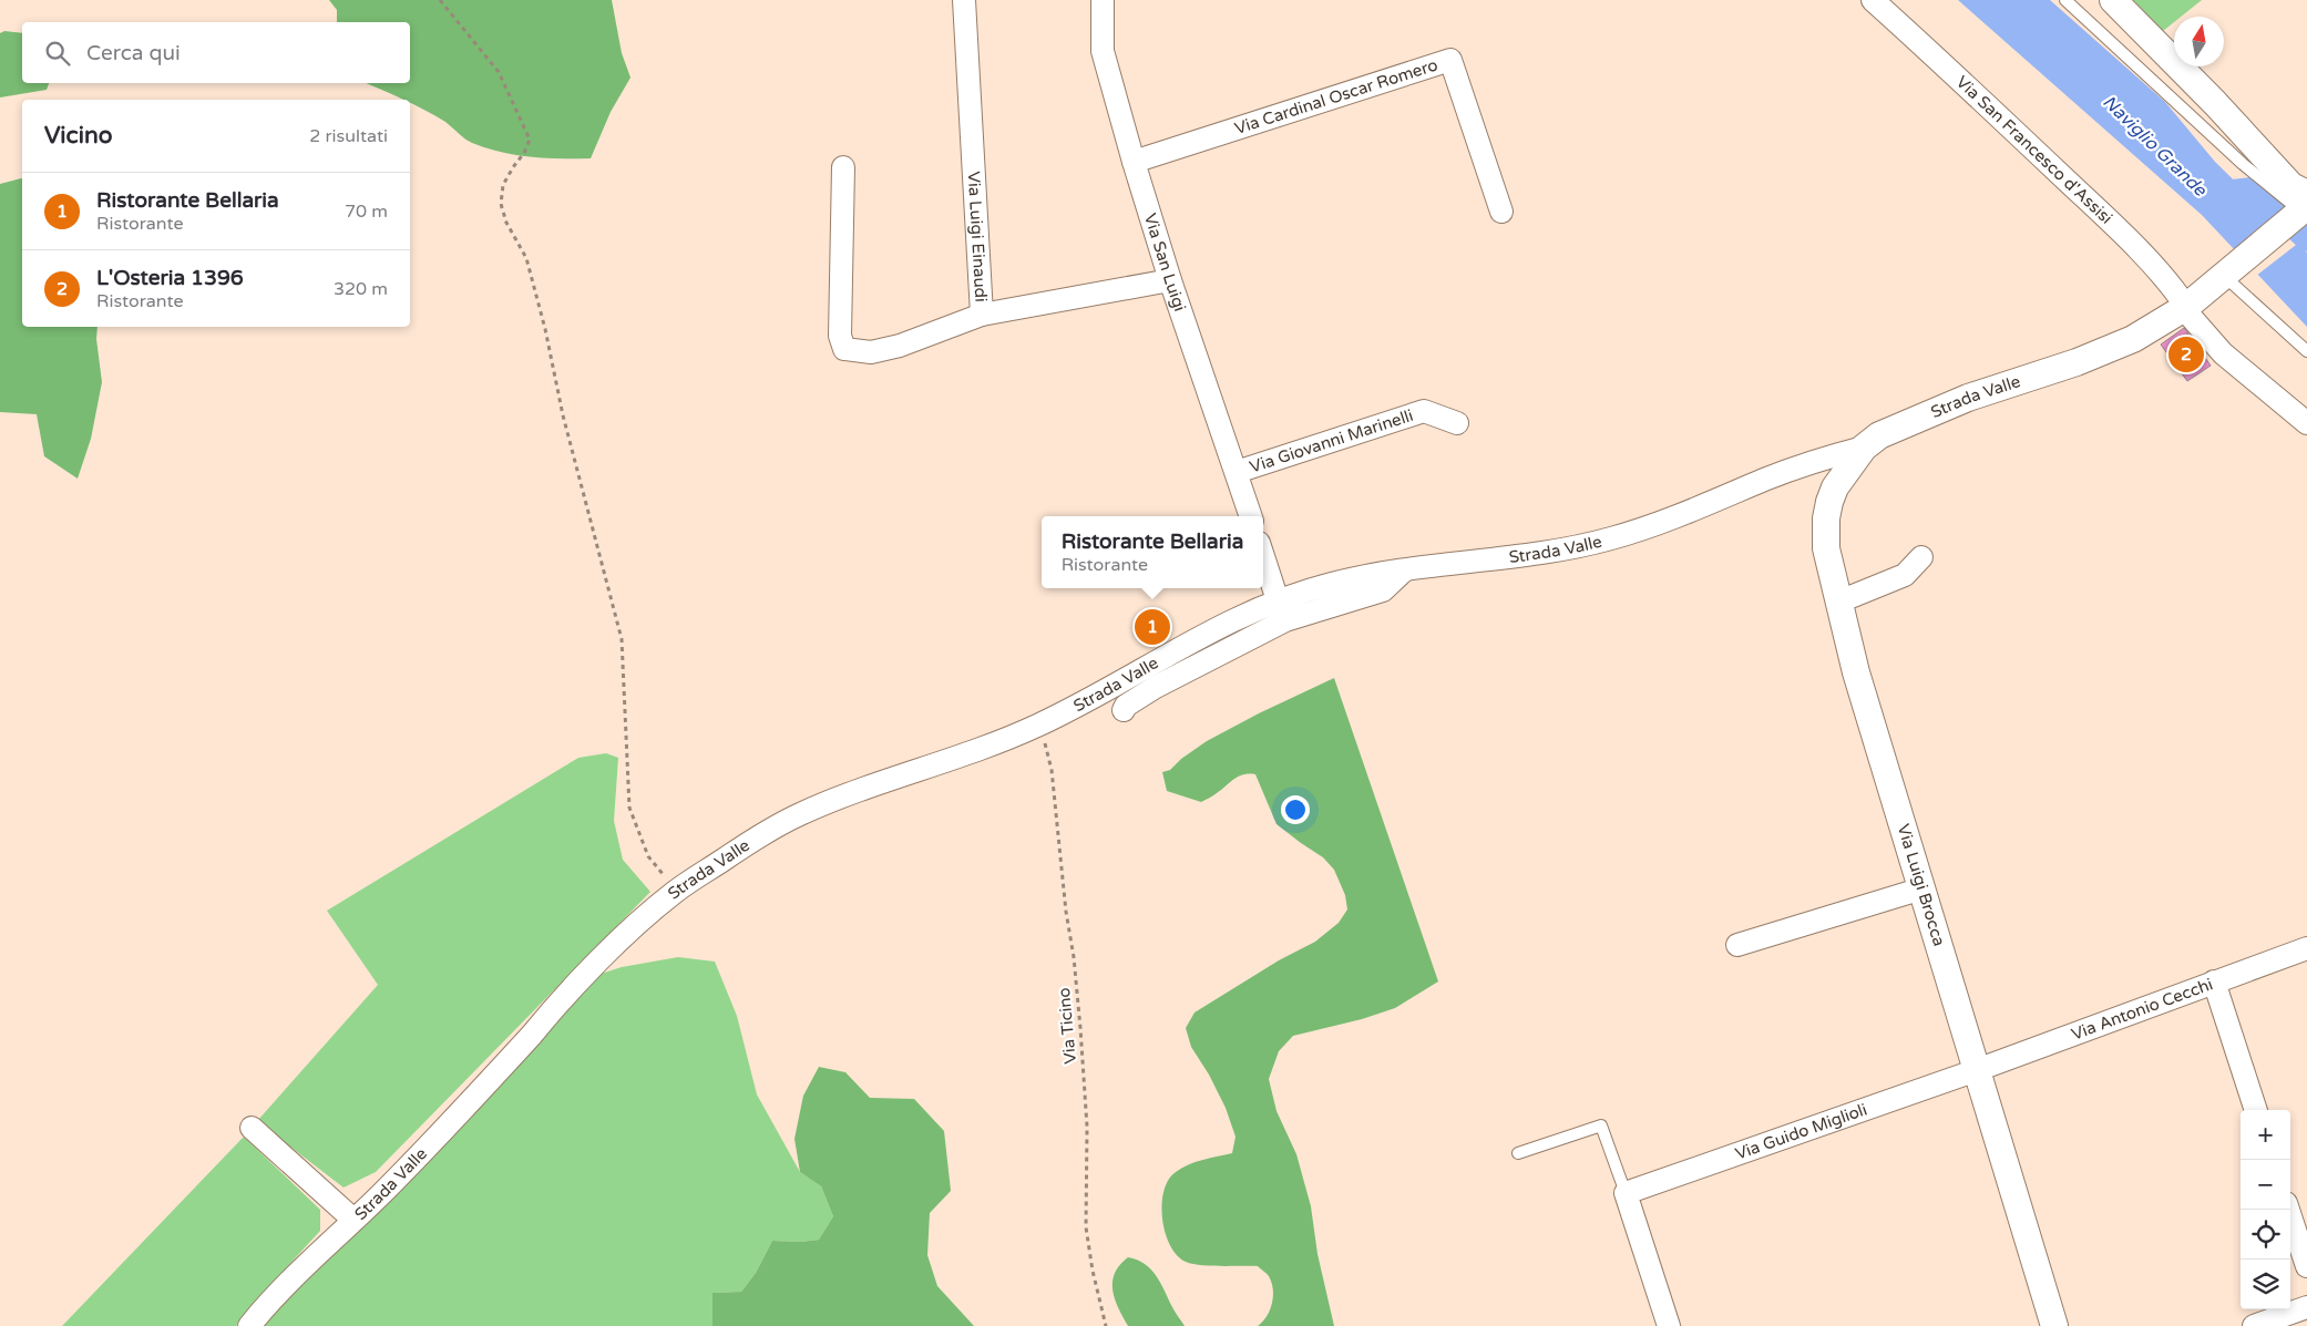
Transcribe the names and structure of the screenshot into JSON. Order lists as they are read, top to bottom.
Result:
{
  "streets": {
    "street": [
      "Via Cardinal Oscar Romero",
      "Via San Francesco d'Assisi",
      "Via Luigi Einaudi",
      "Via San Luigi",
      "Strada Valle",
      "Via Giovanni Marinelli",
      "Via Luigi Brocca",
      "Via Antonio Cecchi",
      "Via Guido Miglioli"
    ],
    "path": ["Via Ticino"]
  },
  "crossings": [
    ["Via Cardinal Oscar Romero", "Via San Luigi"],
    ["Via San Francesco d'Assisi", "Strada Valle"],
    ["Via Luigi Einaudi", "Via San Luigi"],
    ["Via San Luigi", "Via Giovanni Marinelli"],
    ["Strada Valle", "Via Luigi Brocca"],
    ["Strada Valle", "Via Ticino"],
    ["Via Luigi Brocca", "Via Antonio Cecchi"],
    ["Via Luigi Brocca", "Via Guido Miglioli"],
    ["Via Antonio Cecchi", "Via Guido Miglioli"]
  ],
  "water": ["Naviglio Grande"],
  "north": "top",
  "page": {
    "search": "Cerca qui",
    "heading": ["Vicino", "2 risultati"],
    "list": [
      {
        "mark": "1",
        "name": "Ristorante Bellaria",
        "note": "Ristorante",
        "value": "70 m"
      },
      {
        "mark": "2",
        "name": "L'Osteria 1396",
        "note": "Ristorante",
        "value": "320 m"
      }
    ],
    "pins": ["2", "1"],
    "popup": ["Ristorante Bellaria", "Ristorante"],
    "map_buttons": ["+", "−"]
  }
}
